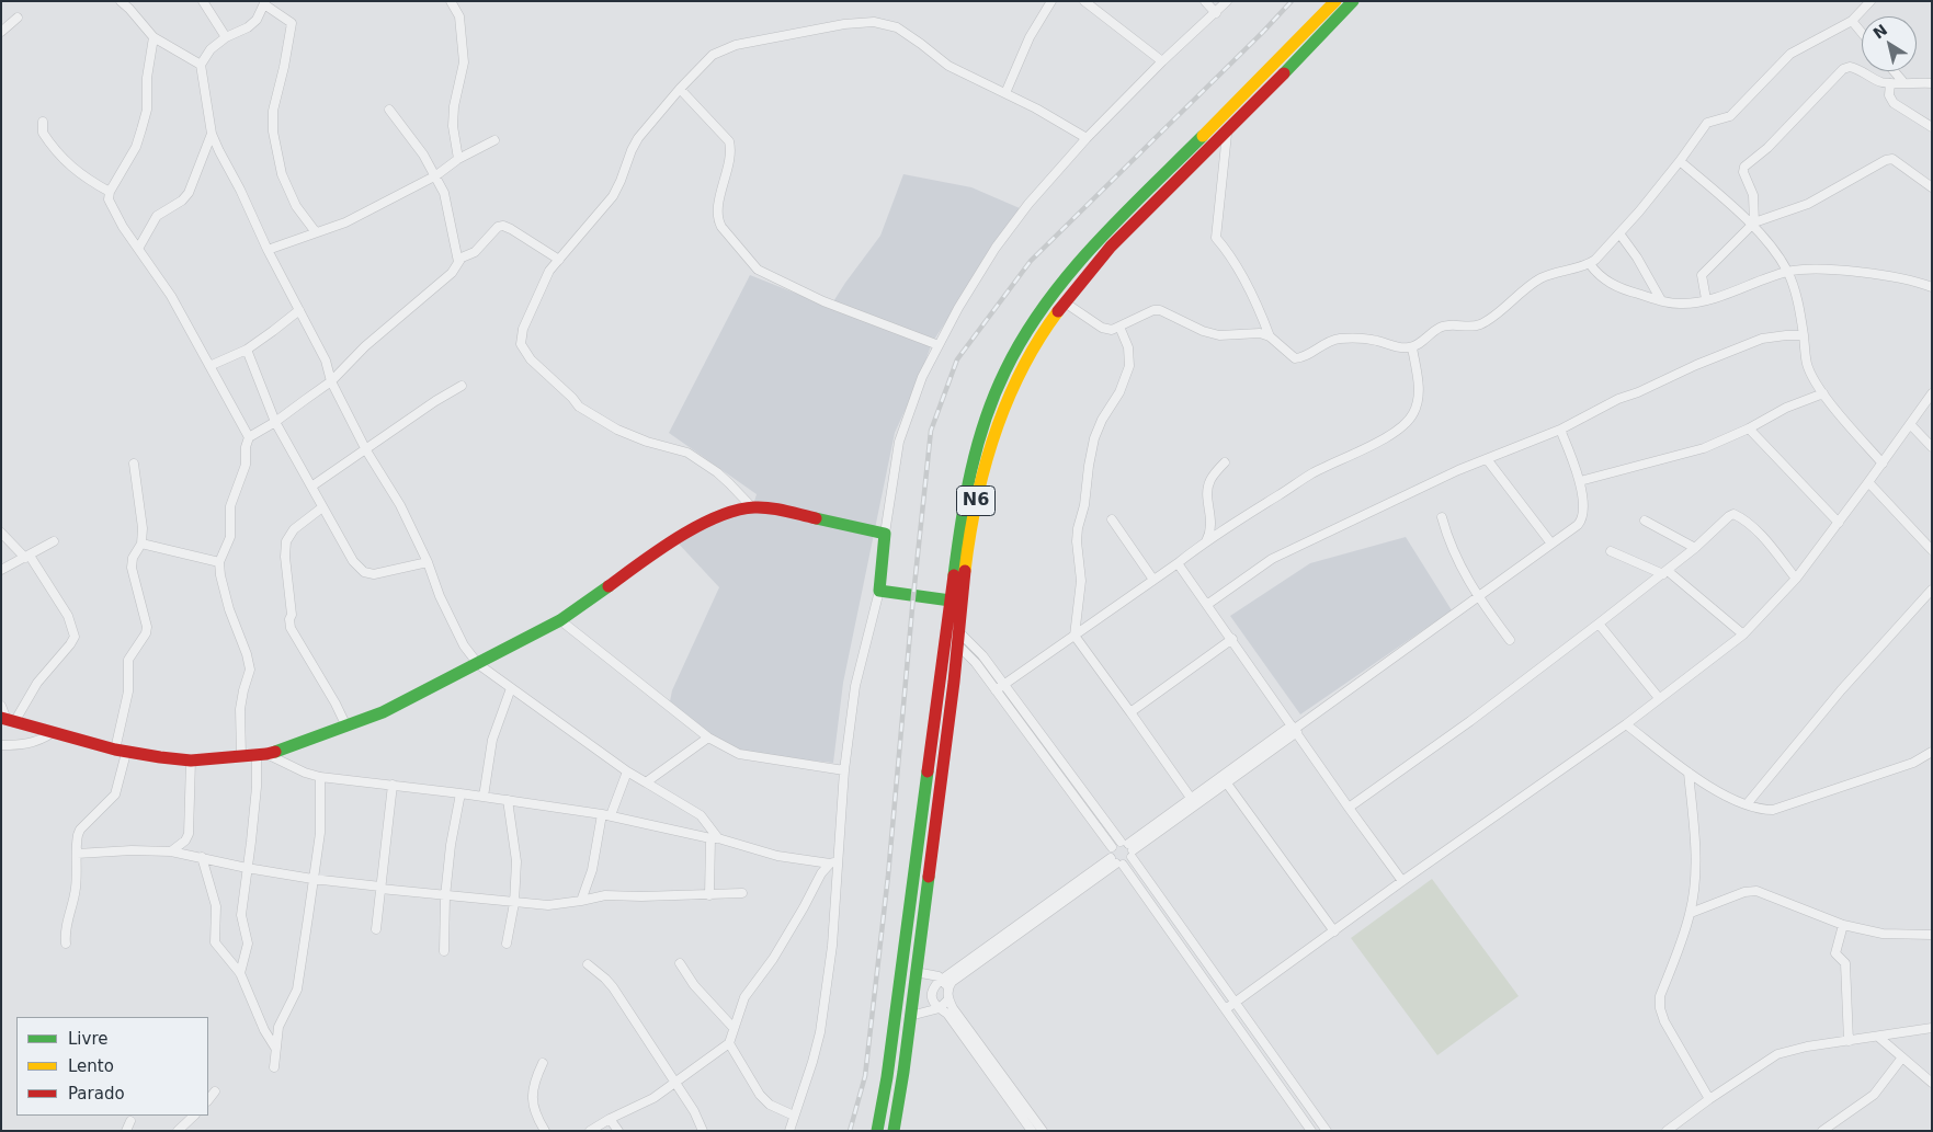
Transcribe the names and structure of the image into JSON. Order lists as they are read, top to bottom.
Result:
{
  "streets": {
    "main road": ["N6"]
  },
  "legend": ["Livre", "Lento", "Parado"],
  "north": "top left"
}
